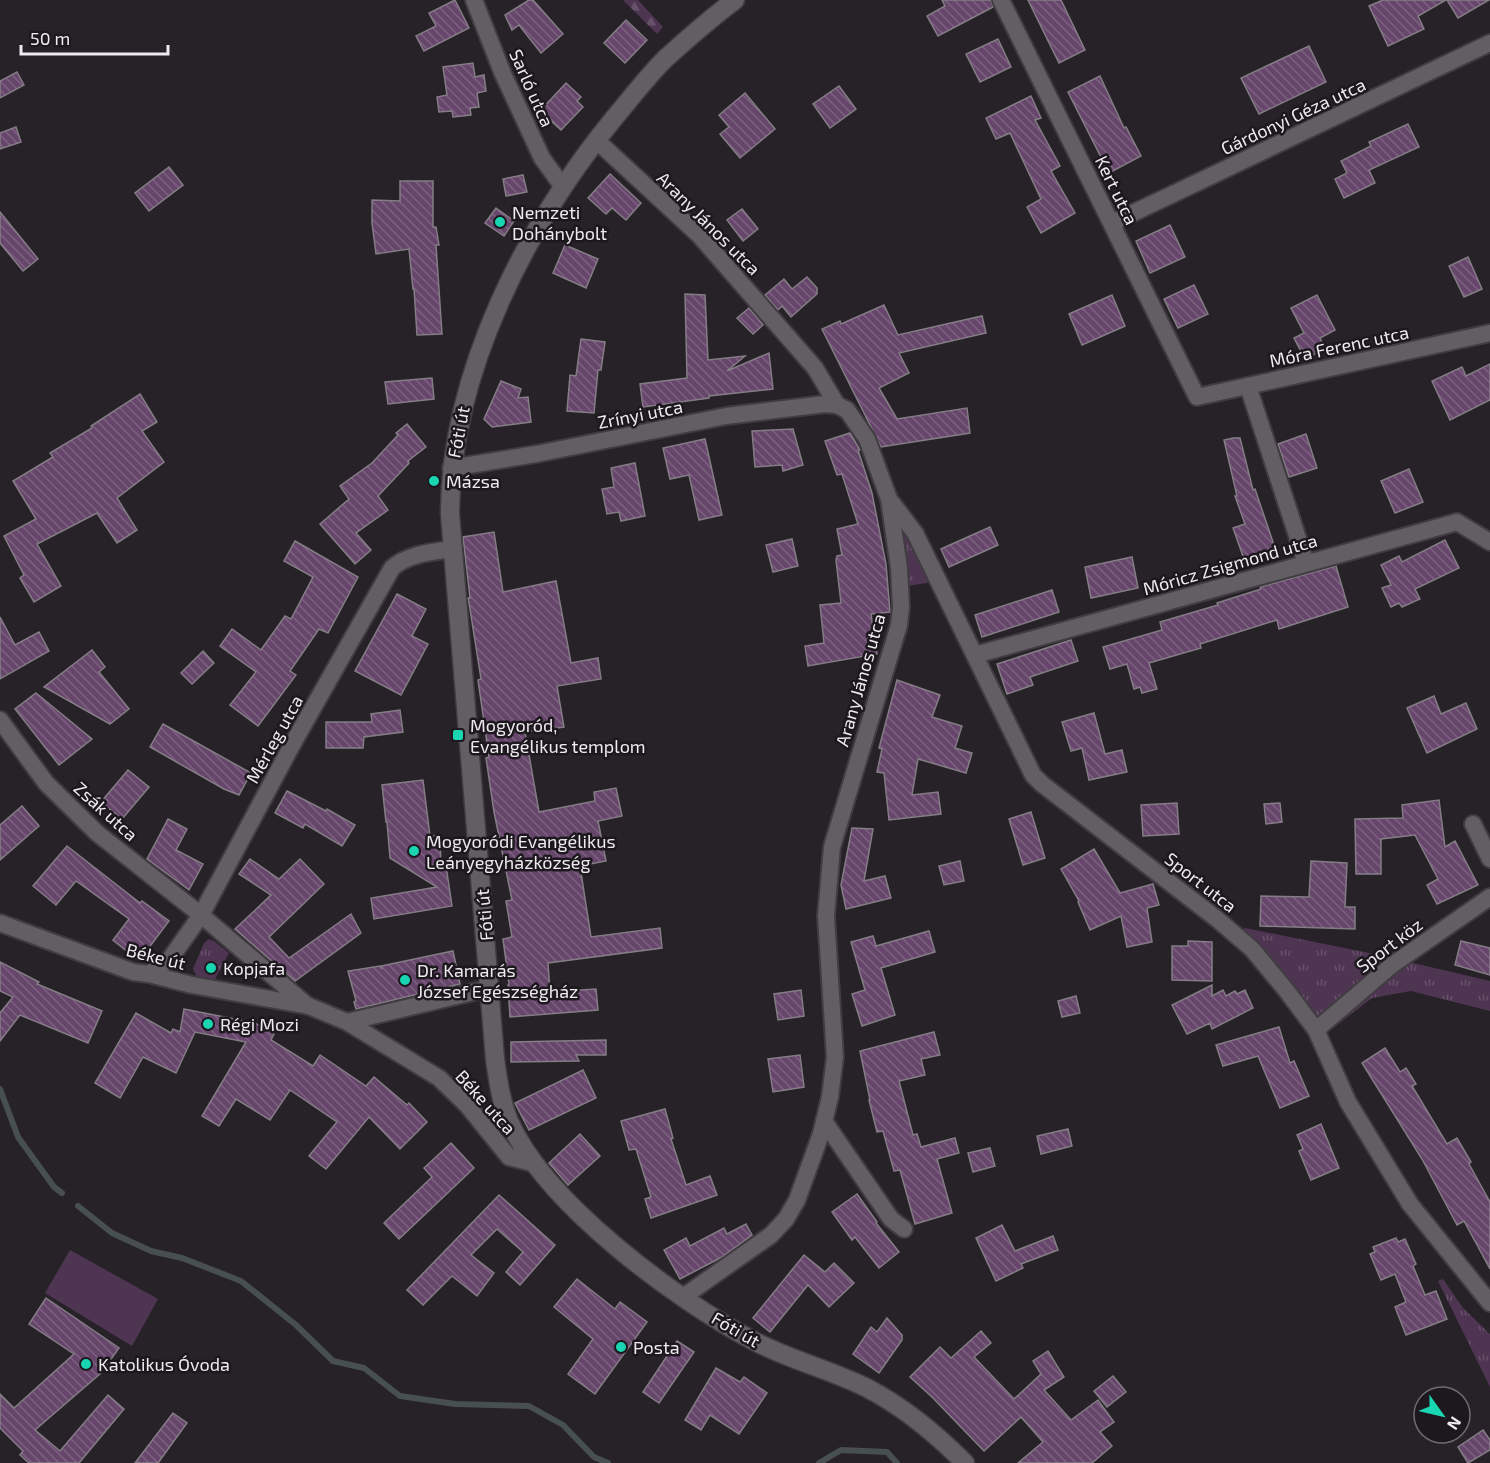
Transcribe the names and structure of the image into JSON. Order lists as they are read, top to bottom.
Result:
{
  "streets": {
    "main road": ["Fóti út"],
    "street": [
      "Sarló utca",
      "Gárdonyi Géza utca",
      "Kert utca",
      "Arany János utca",
      "Móra Ferenc utca",
      "Zrínyi utca",
      "Móricz Zsigmond utca",
      "Mérleg utca",
      "Zsák utca",
      "Sport utca",
      "Sport köz",
      "Béke út",
      "Béke utca"
    ]
  },
  "crossings": [
    ["Sarló utca", "Fóti út"],
    ["Gárdonyi Géza utca", "Kert utca"],
    ["Kert utca", "Móra Ferenc utca"],
    ["Arany János utca", "Zrínyi utca"],
    ["Arany János utca", "Fóti út"],
    ["Arany János utca", "Sport utca"],
    ["Zrínyi utca", "Fóti út"],
    ["Fóti út", "Mérleg utca"],
    ["Fóti út", "Béke utca"],
    ["Móricz Zsigmond utca", "Sport utca"],
    ["Mérleg utca", "Zsák utca"],
    ["Mérleg utca", "Béke út"],
    ["Zsák utca", "Béke út"],
    ["Sport utca", "Sport köz"],
    ["Béke út", "Béke utca"]
  ],
  "places": {
    "other": [
      "Nemzeti Dohánybolt",
      "Mázsa",
      "Mogyoródi Evangélikus Leányegyházközség",
      "Kopjafa",
      "Dr. Kamarás József Egészségház",
      "Régi Mozi",
      "Posta",
      "Katolikus Óvoda"
    ],
    "transit": ["Mogyoród, Evangélikus templom"]
  },
  "scale_bar": "50 m",
  "north": "bottom right"
}
